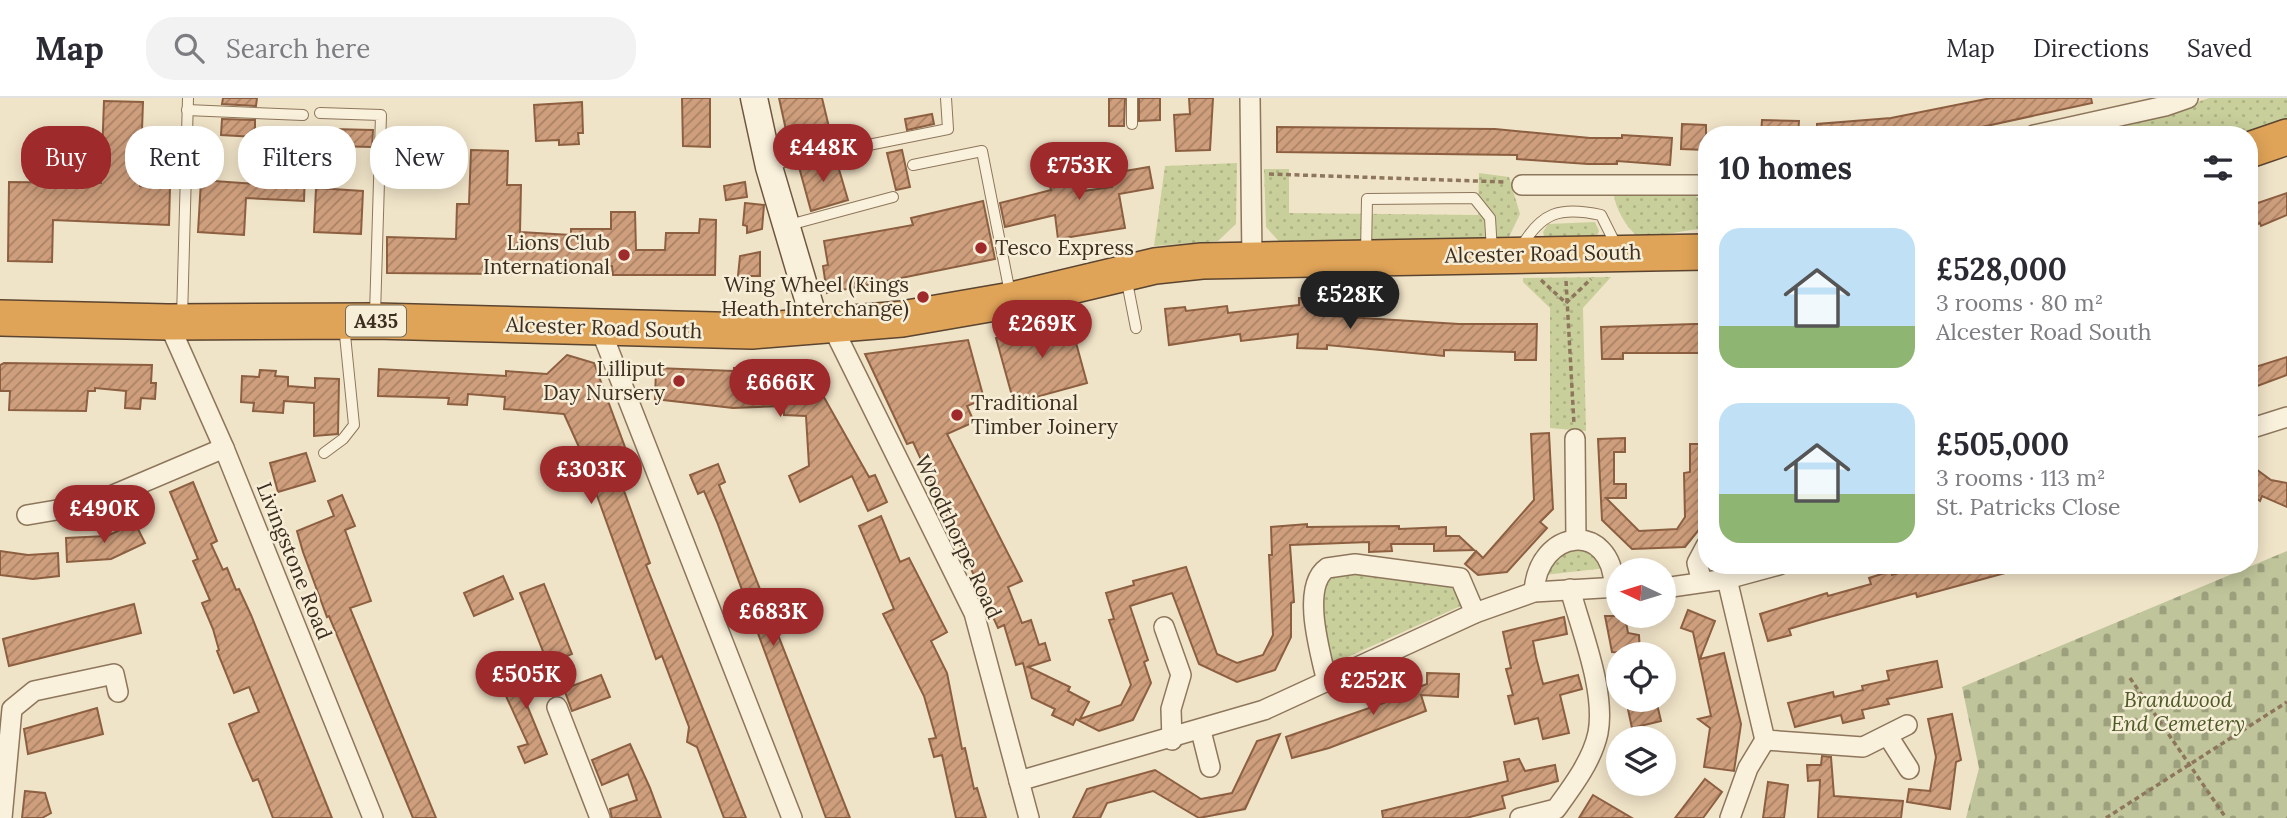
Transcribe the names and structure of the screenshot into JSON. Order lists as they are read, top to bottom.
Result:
{
  "streets": {
    "highway": ["Alcester Road South", "A435"],
    "street": ["Woodthorpe Road", "Livingstone Road"]
  },
  "crossings": [
    ["Alcester Road South", "Woodthorpe Road"],
    ["Alcester Road South", "Livingstone Road"]
  ],
  "parks": ["Brandwood End Cemetery"],
  "places": [
    "Tesco Express",
    "Lions Club International",
    "Wing Wheel (Kings Heath Interchange)",
    "Lilliput Day Nursery",
    "Traditional Timber Joinery"
  ],
  "north": "left",
  "page": {
    "header": "Map",
    "search": "Search here",
    "nav": ["Map", "Directions", "Saved"],
    "price": [
      "£448K",
      "£753K",
      "£528K",
      "£269K",
      "£666K",
      "£303K",
      "£490K",
      "£683K",
      "£505K",
      "£252K"
    ],
    "chip": [
      "Buy",
      "Rent",
      "Filters",
      "New"
    ],
    "heading": "10 homes",
    "list": [
      {
        "name": "£528,000",
        "note": "3 rooms · 80 m² · Alcester Road South"
      },
      {
        "name": "£505,000",
        "note": "3 rooms · 113 m² · St. Patricks Close"
      }
    ]
  }
}
